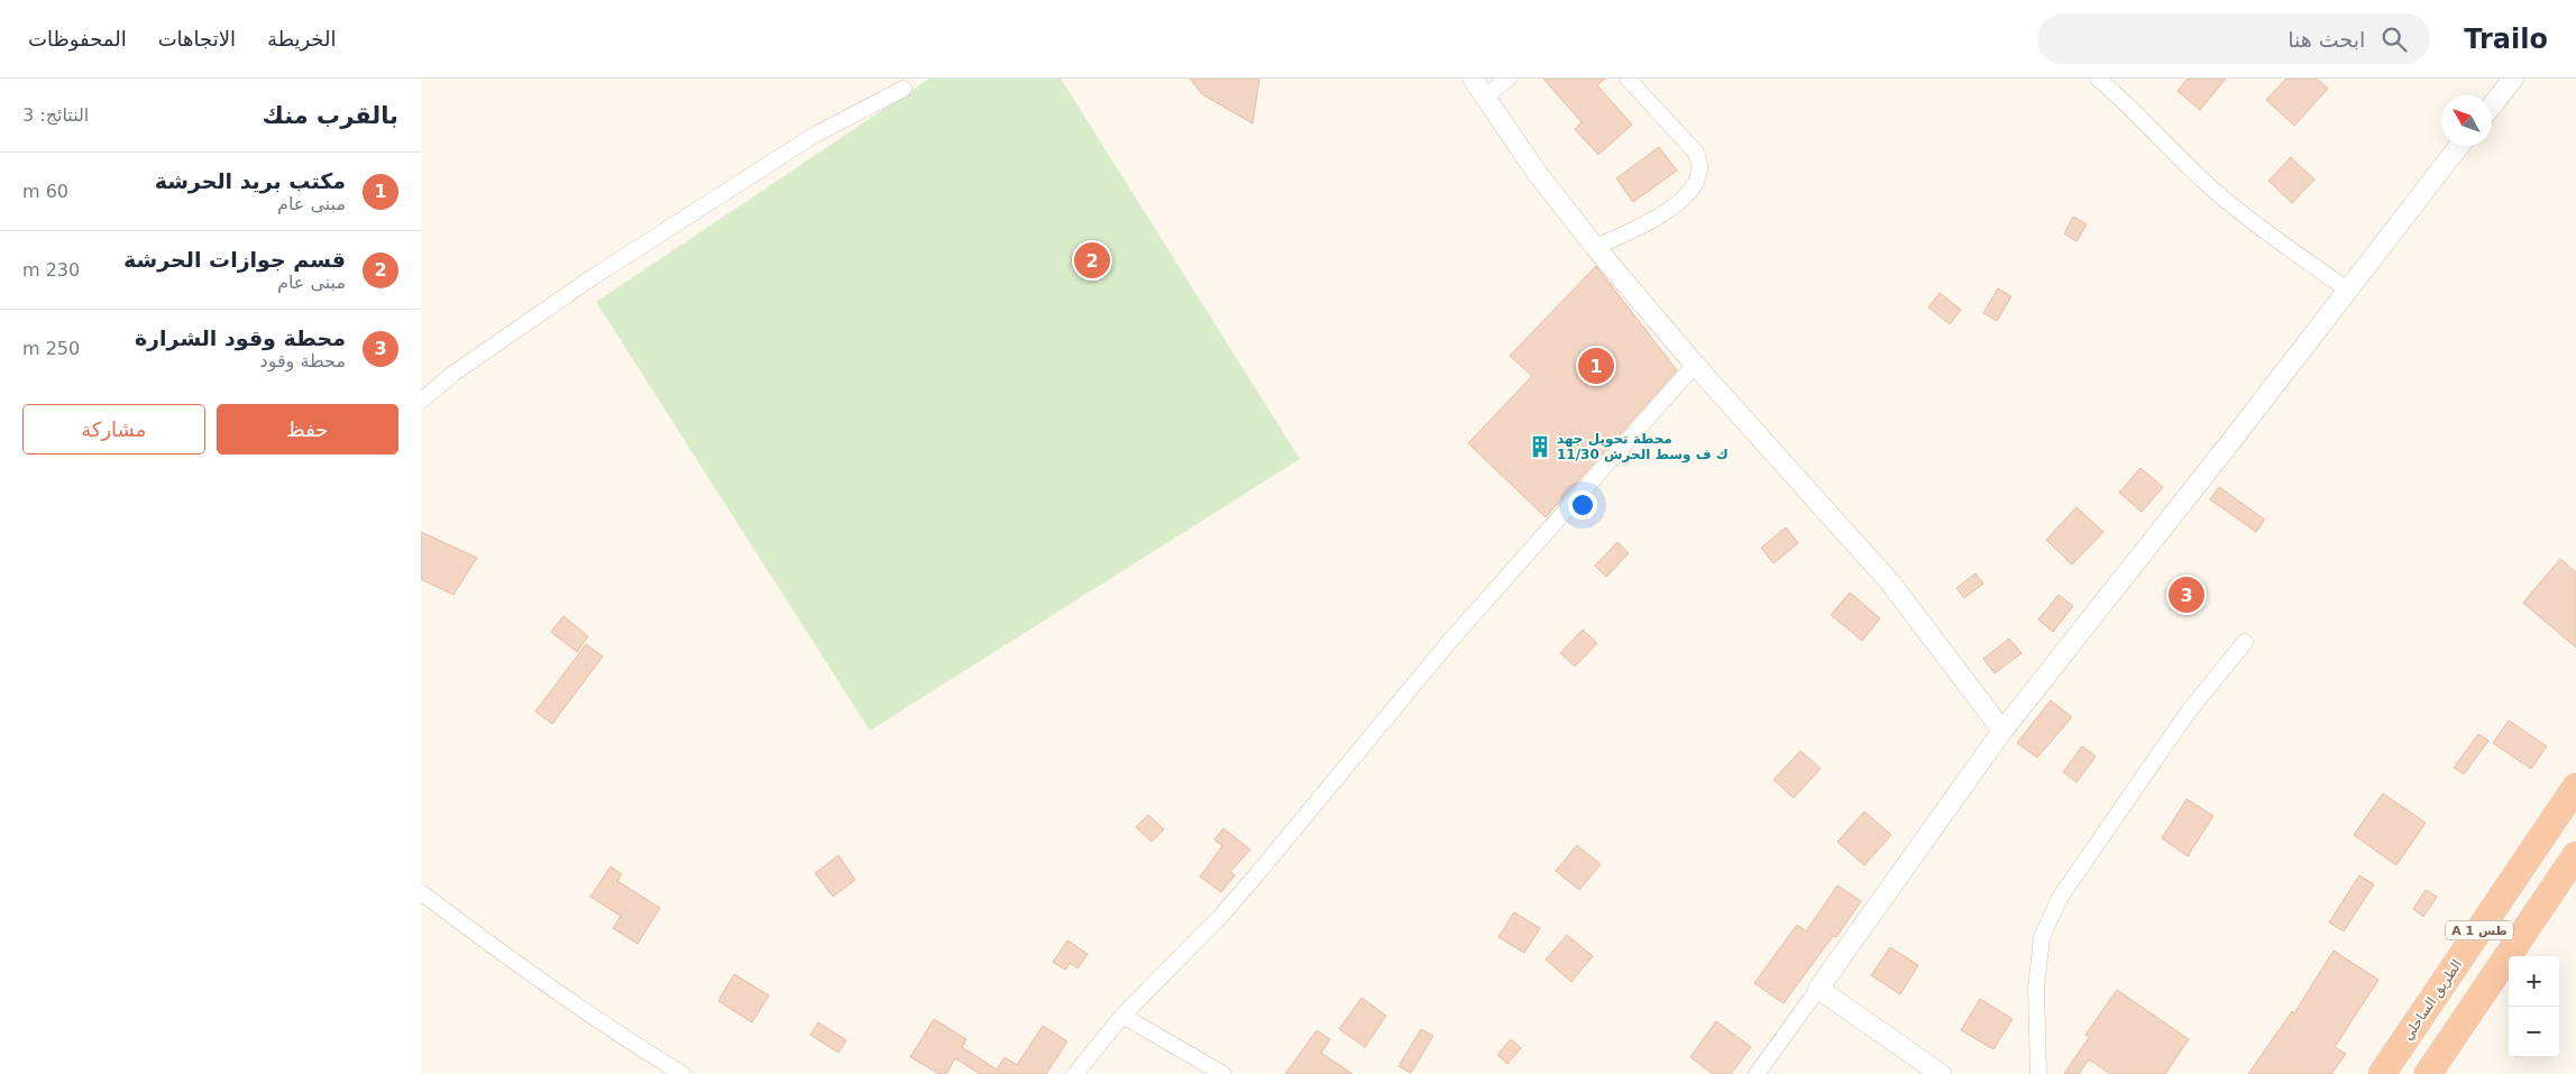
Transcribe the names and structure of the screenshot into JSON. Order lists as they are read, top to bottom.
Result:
{
  "streets": {
    "highway": ["A 1 طس", "الطريق الساحلي"]
  },
  "places": {
    "building": ["محطة تحويل جهد 11/30 ك ف وسط الحرش"]
  },
  "north": "top left",
  "page": {
    "header": "Trailo",
    "search": "ابحث هنا",
    "nav": ["الخريطة", "الاتجاهات", "المحفوظات"],
    "heading": ["بالقرب منك", "النتائج: 3"],
    "list": [
      {
        "mark": "1",
        "name": "مكتب بريد الحرشة",
        "note": "مبنى عام",
        "value": "60 m"
      },
      {
        "mark": "2",
        "name": "قسم جوازات الحرشة",
        "note": "مبنى عام",
        "value": "230 m"
      },
      {
        "mark": "3",
        "name": "محطة وقود الشرارة",
        "note": "محطة وقود",
        "value": "250 m"
      }
    ],
    "pins": ["2", "1", "3"],
    "buttons": ["حفظ", "مشاركة"],
    "map_buttons": ["+", "−"]
  }
}
